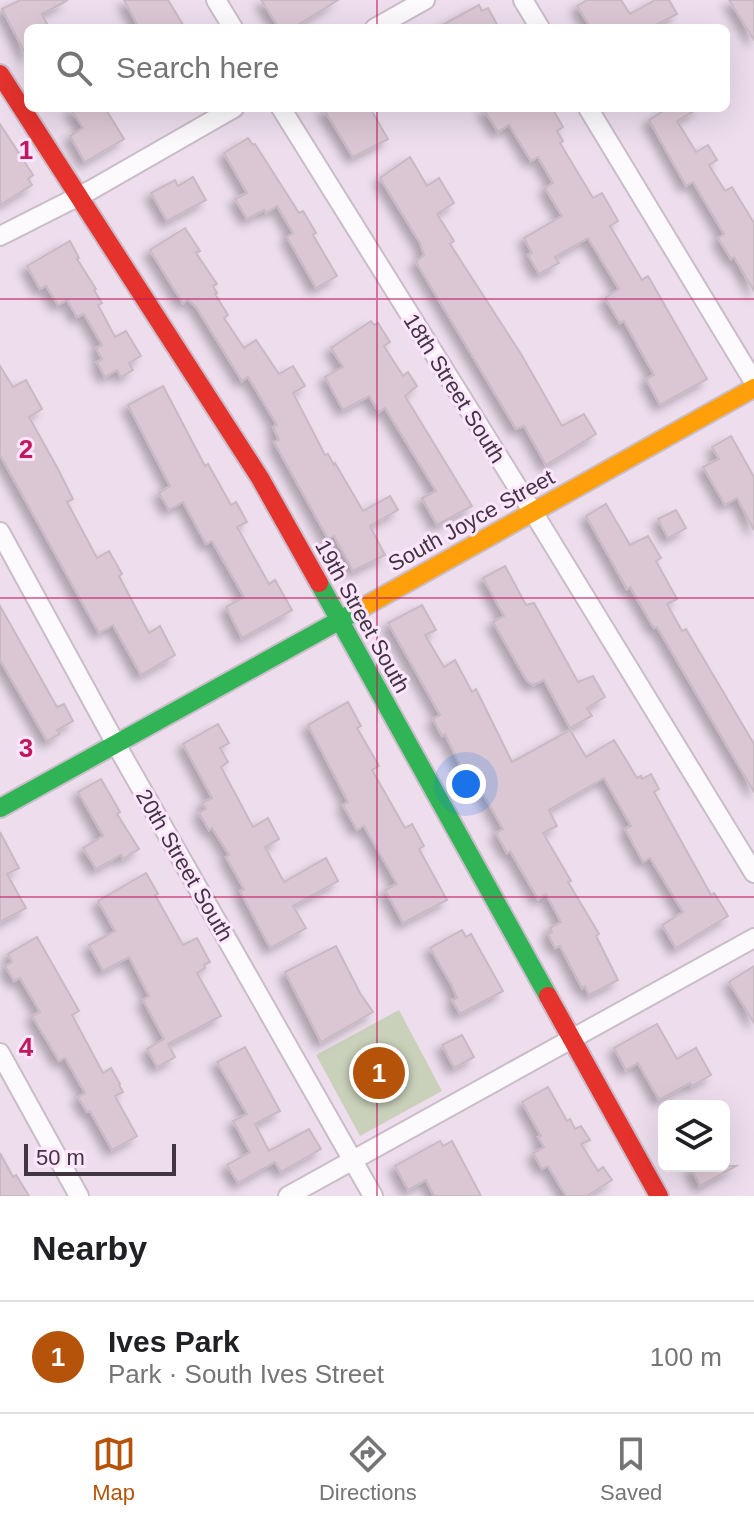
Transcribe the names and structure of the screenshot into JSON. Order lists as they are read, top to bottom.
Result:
{
  "streets": {
    "street": [
      "18th Street South",
      "South Joyce Street",
      "19th Street South",
      "20th Street South"
    ]
  },
  "crossings": [
    ["18th Street South", "South Joyce Street"],
    ["South Joyce Street", "19th Street South"],
    ["South Joyce Street", "20th Street South"]
  ],
  "scale_bar": "50 m",
  "page": {
    "search": "Search here",
    "pins": "1",
    "scale": "50 m",
    "heading": "Nearby",
    "list": [
      {
        "mark": "1",
        "name": "Ives Park",
        "note": "Park · South Ives Street",
        "value": "100 m"
      }
    ],
    "nav": ["Map", "Directions", "Saved"]
  },
  "grid": {
    "rows": [
      "1",
      "2",
      "3",
      "4"
    ]
  }
}
